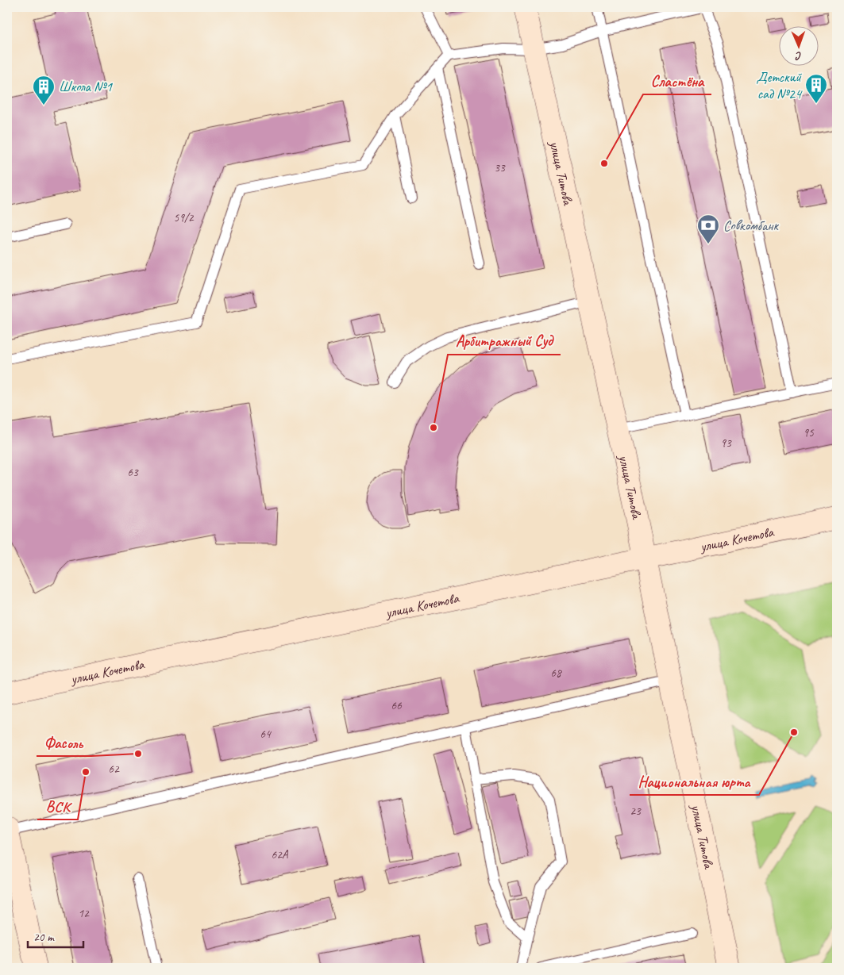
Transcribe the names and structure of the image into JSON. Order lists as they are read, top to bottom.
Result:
{
  "streets": {
    "main road": ["улица Титова", "улица Кочетова"]
  },
  "crossings": [
    ["улица Титова", "улица Кочетова"]
  ],
  "places": {
    "building": ["Детский сад №24", "Школа №1"],
    "other": [
      "Сластёна",
      "Арбитражный Суд",
      "Национальная юрта",
      "Фасоль",
      "ВСК"
    ],
    "bank": ["Совкомбанк"]
  },
  "house_numbers": [
    "33",
    "59/2",
    "95",
    "93",
    "63",
    "68",
    "66",
    "64",
    "62",
    "23",
    "62А",
    "12"
  ],
  "scale_bar": "20 m",
  "north": "bottom"
}
